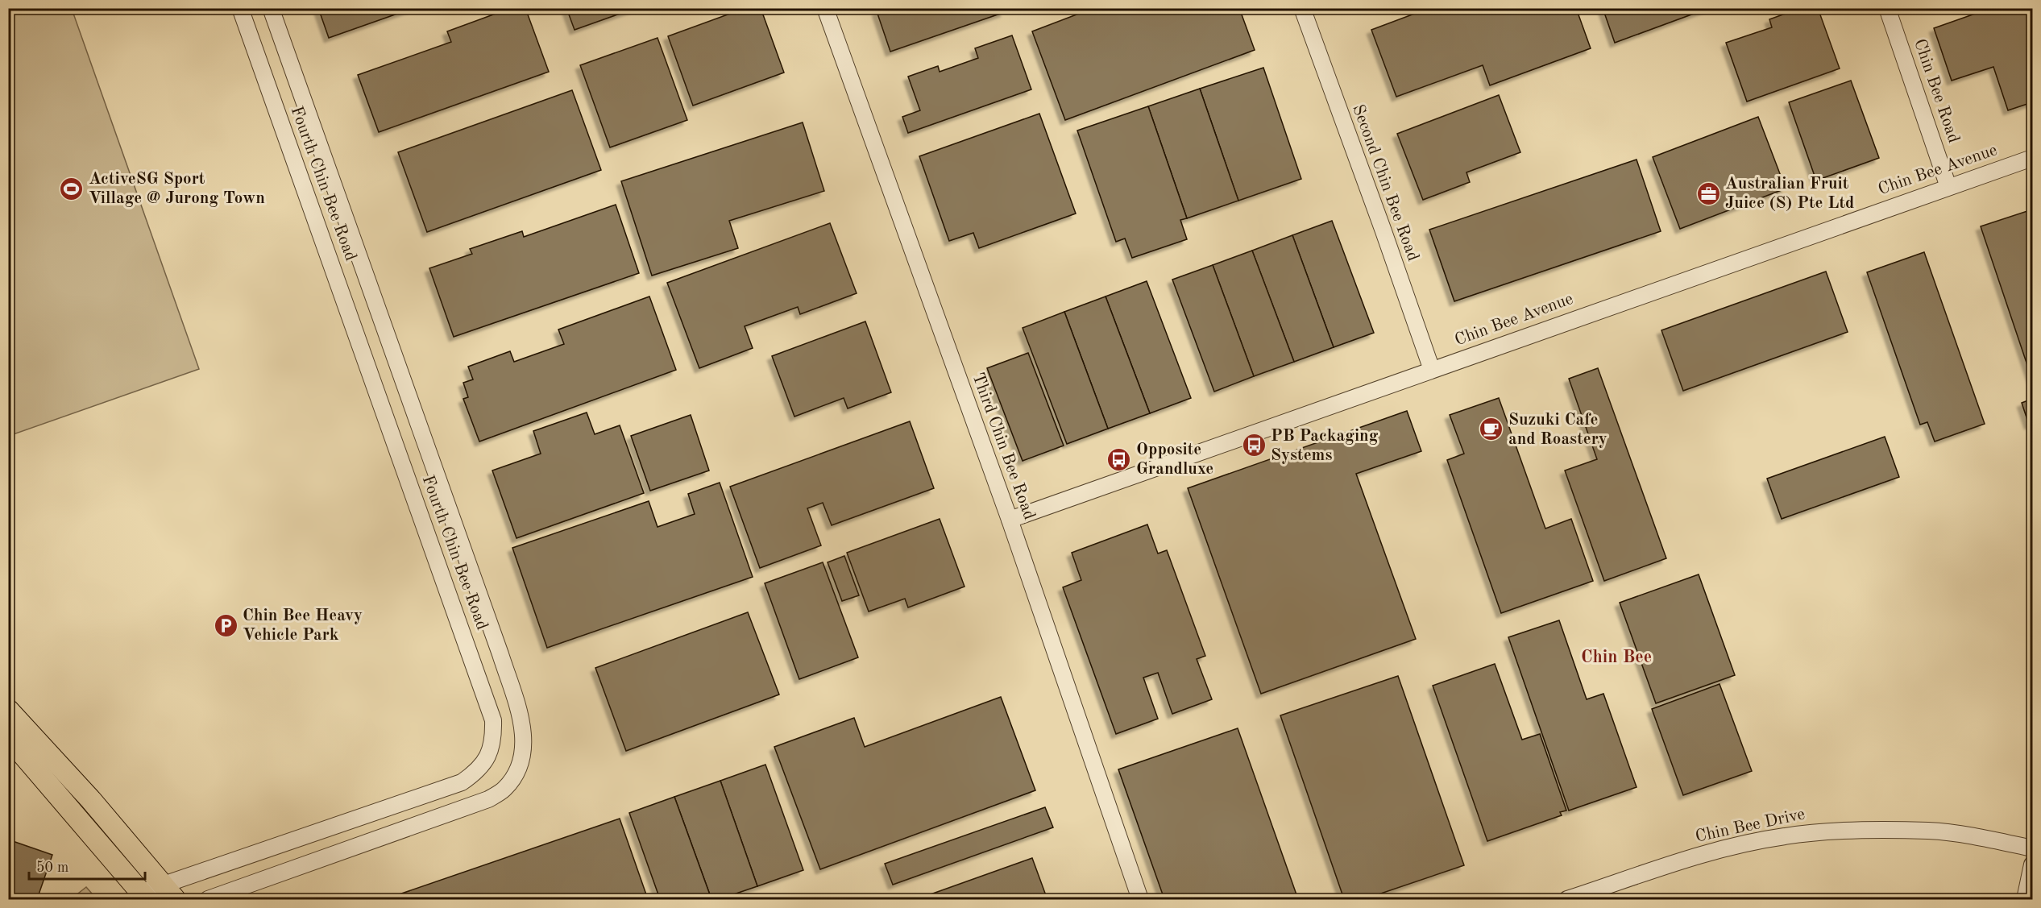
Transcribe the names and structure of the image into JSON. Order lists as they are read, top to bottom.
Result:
{
  "streets": {
    "street": [
      "Chin Bee Road",
      "Chin Bee Avenue",
      "Second Chin Bee Road",
      "Fourth Chin Bee Road",
      "Third Chin Bee Road",
      "Chin Bee Drive"
    ]
  },
  "crossings": [
    ["Chin Bee Road", "Chin Bee Avenue"],
    ["Chin Bee Avenue", "Second Chin Bee Road"],
    ["Chin Bee Avenue", "Third Chin Bee Road"]
  ],
  "districts": ["Chin Bee"],
  "places": {
    "sports": ["ActiveSG Sport Village @ Jurong Town"],
    "office": ["Australian Fruit Juice (S) Pte Ltd"],
    "cafe": ["Suzuki Cafe and Roastery"],
    "bus stop": ["PB Packaging Systems", "Opposite Grandluxe"],
    "parking": ["Chin Bee Heavy Vehicle Park"]
  },
  "scale_bar": "50 m"
}
